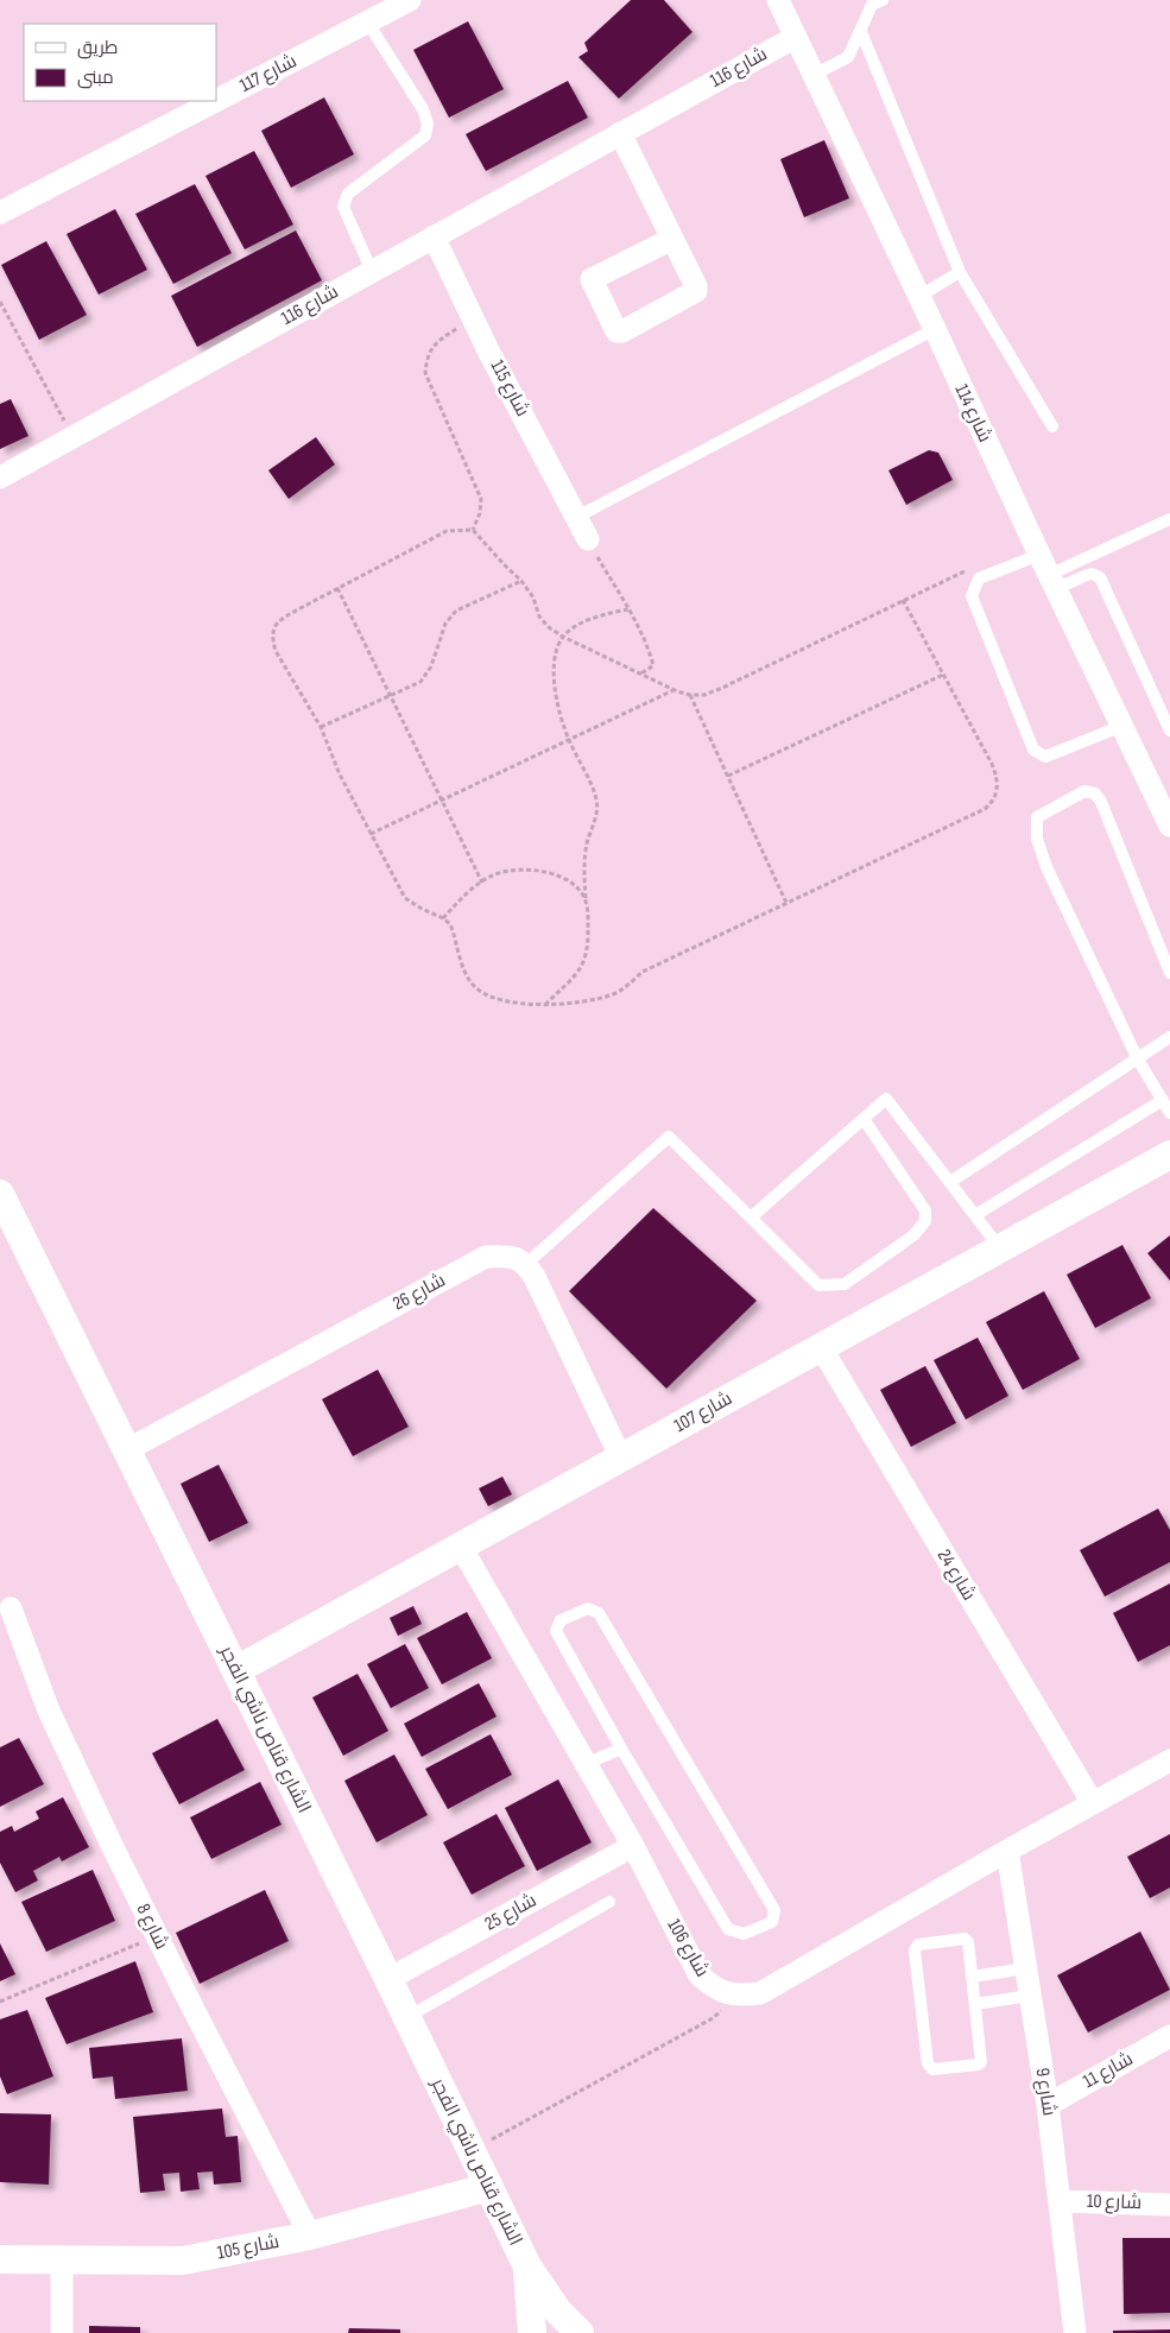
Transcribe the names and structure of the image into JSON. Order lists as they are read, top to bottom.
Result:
{
  "streets": {
    "street": [
      "شارع 116",
      "شارع 117",
      "شارع 115",
      "شارع 114",
      "شارع 26",
      "شارع 107",
      "شارع 24",
      "الشارع قناص ناشي الفجر",
      "شارع 25",
      "شارع 8",
      "شارع 106",
      "شارع 11",
      "شارع 9",
      "شارع 10",
      "شارع 105"
    ]
  },
  "crossings": [
    ["شارع 116", "شارع 115"],
    ["شارع 116", "شارع 114"],
    ["شارع 26", "الشارع قناص ناشي الفجر"],
    ["شارع 107", "شارع 24"],
    ["شارع 107", "الشارع قناص ناشي الفجر"],
    ["شارع 107", "شارع 106"],
    ["الشارع قناص ناشي الفجر", "شارع 25"],
    ["الشارع قناص ناشي الفجر", "شارع 105"],
    ["شارع 25", "شارع 106"],
    ["شارع 8", "شارع 105"],
    ["شارع 11", "شارع 9"],
    ["شارع 9", "شارع 10"]
  ],
  "legend": ["طريق", "مبنى"]
}
